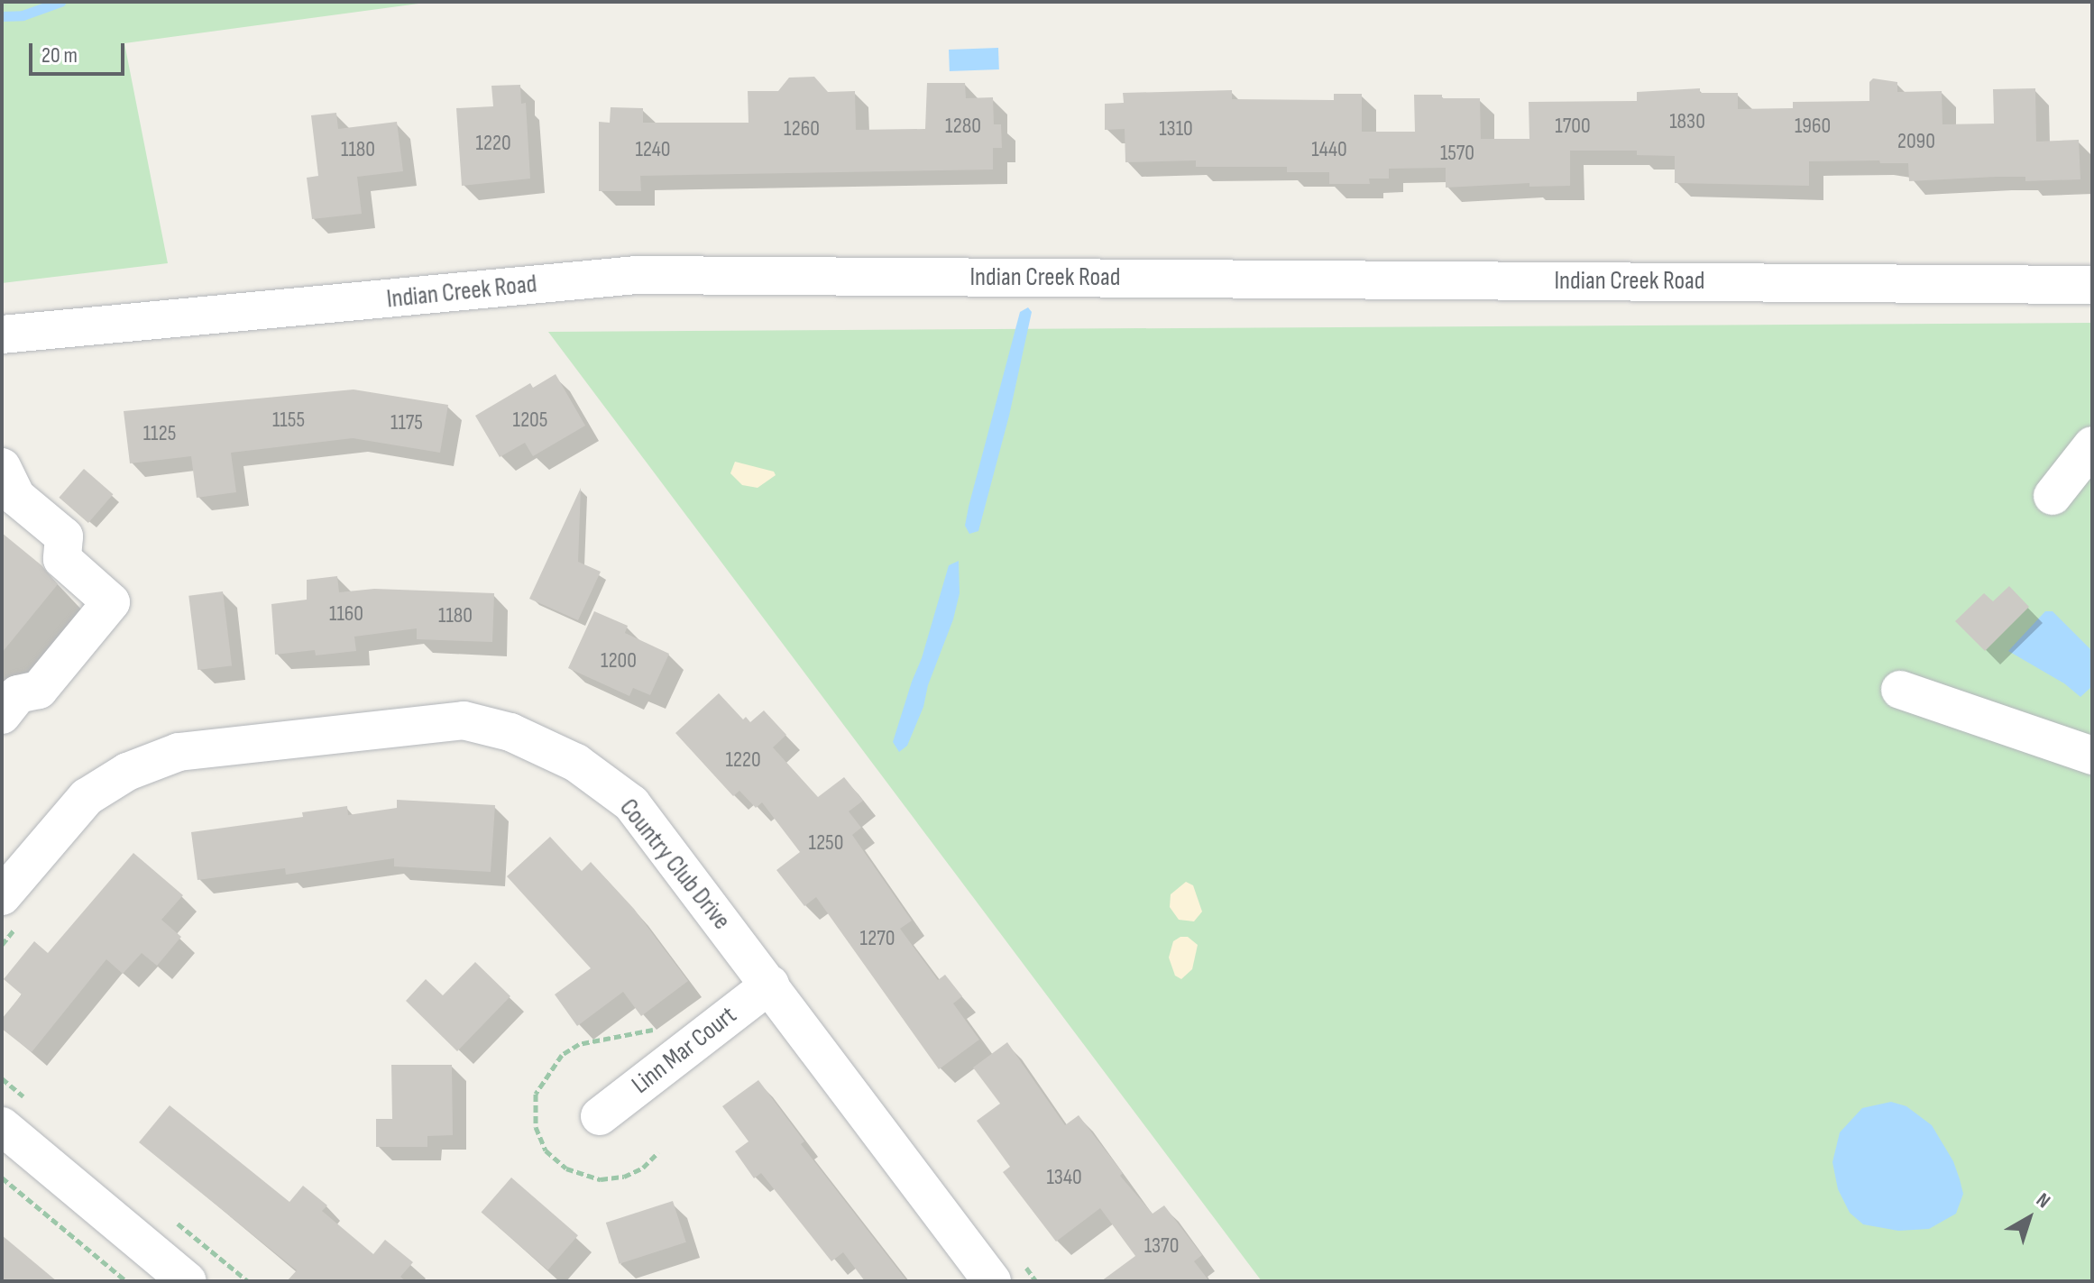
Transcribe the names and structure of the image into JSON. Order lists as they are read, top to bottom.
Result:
{
  "streets": {
    "street": ["Indian Creek Road", "Country Club Drive", "Linn Mar Court"]
  },
  "crossings": [
    ["Country Club Drive", "Linn Mar Court"]
  ],
  "house_numbers": [
    "1830",
    "1280",
    "1700",
    "1960",
    "1260",
    "1310",
    "2090",
    "1220",
    "1180",
    "1240",
    "1440",
    "1570",
    "1155",
    "1205",
    "1175",
    "1125",
    "1160",
    "1180",
    "1200",
    "1220",
    "1250",
    "1270",
    "1340",
    "1370"
  ],
  "scale_bar": "20 m",
  "north": "top right"
}
